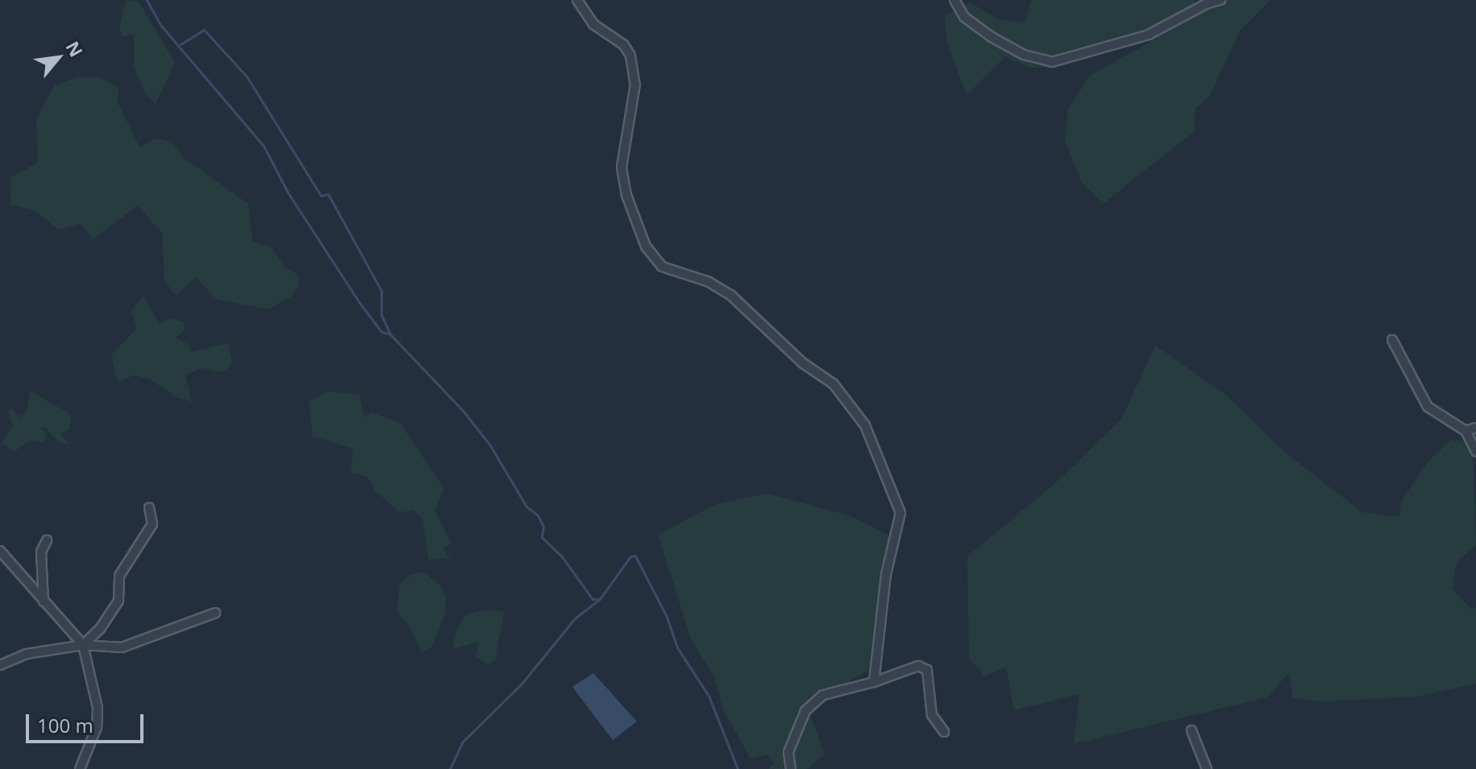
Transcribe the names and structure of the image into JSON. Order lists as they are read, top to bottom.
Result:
{
  "scale_bar": "100 m",
  "north": "top right"
}
